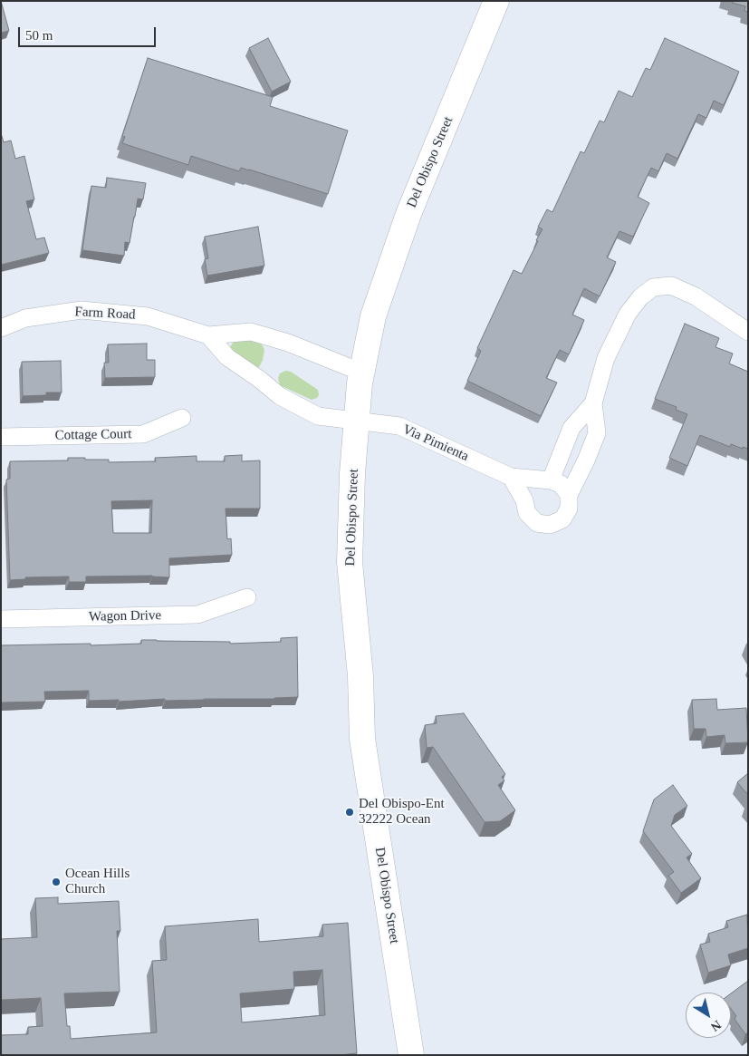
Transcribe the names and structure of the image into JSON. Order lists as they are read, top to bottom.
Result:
{
  "streets": {
    "main road": ["Del Obispo Street"],
    "street": [
      "Farm Road",
      "Cottage Court",
      "Via Pimienta",
      "Wagon Drive"
    ]
  },
  "crossings": [
    ["Del Obispo Street", "Farm Road"],
    ["Del Obispo Street", "Via Pimienta"]
  ],
  "places": ["Del Obispo-Ent 32222 Ocean", "Ocean Hills Church"],
  "scale_bar": "50 m",
  "north": "bottom right"
}
